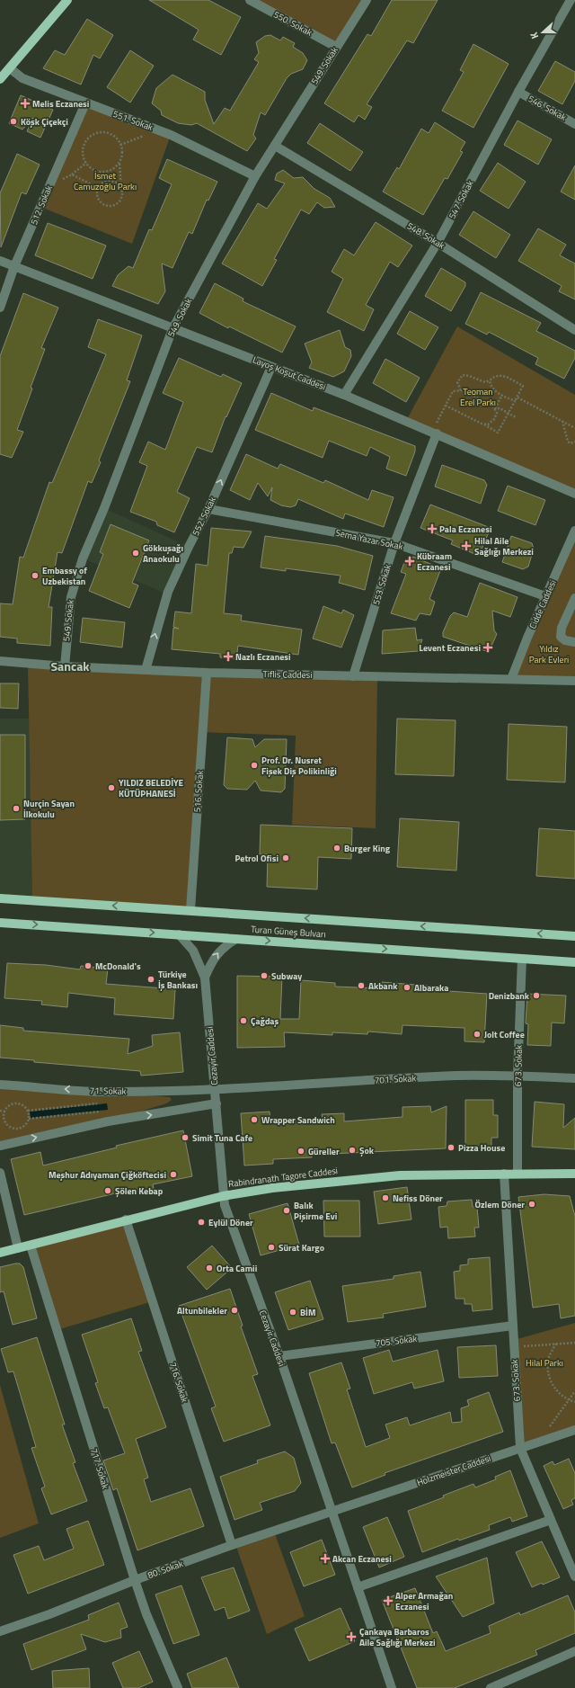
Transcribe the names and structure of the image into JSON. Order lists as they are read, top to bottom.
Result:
{
  "streets": {
    "main road": ["Turan Güneş Bulvarı", "Rabindranath Tagore Caddesi"],
    "street": [
      "550. Sokak",
      "549. Sokak",
      "546. Sokak",
      "551. Sokak",
      "547. Sokak",
      "512. Sokak",
      "548. Sokak",
      "Layoş Koşut Caddesi",
      "552. Sokak",
      "Sema Yazar Sokak",
      "553. Sokak",
      "Cidde Caddesi",
      "Tiflis Caddesi",
      "516. Sokak",
      "Cezayir Caddesi",
      "673. Sokak",
      "701. Sokak",
      "71. Sokak",
      "705. Sokak",
      "716. Sokak",
      "717. Sokak",
      "Holzmeister Caddesi",
      "80. Sokak"
    ]
  },
  "crossings": [
    ["550. Sokak", "549. Sokak"],
    ["549. Sokak", "551. Sokak"],
    ["549. Sokak", "548. Sokak"],
    ["549. Sokak", "Layoş Koşut Caddesi"],
    ["549. Sokak", "Tiflis Caddesi"],
    ["546. Sokak", "547. Sokak"],
    ["551. Sokak", "512. Sokak"],
    ["547. Sokak", "548. Sokak"],
    ["547. Sokak", "Layoş Koşut Caddesi"],
    ["512. Sokak", "Layoş Koşut Caddesi"],
    ["Layoş Koşut Caddesi", "552. Sokak"],
    ["Layoş Koşut Caddesi", "553. Sokak"],
    ["552. Sokak", "Sema Yazar Sokak"],
    ["552. Sokak", "Tiflis Caddesi"],
    ["Sema Yazar Sokak", "553. Sokak"],
    ["Sema Yazar Sokak", "Cidde Caddesi"],
    ["553. Sokak", "Tiflis Caddesi"],
    ["Cidde Caddesi", "Tiflis Caddesi"],
    ["Tiflis Caddesi", "516. Sokak"],
    ["516. Sokak", "Turan Güneş Bulvarı"],
    ["Turan Güneş Bulvarı", "Cezayir Caddesi"],
    ["Turan Güneş Bulvarı", "673. Sokak"],
    ["Cezayir Caddesi", "701. Sokak"],
    ["Cezayir Caddesi", "71. Sokak"],
    ["Cezayir Caddesi", "Rabindranath Tagore Caddesi"],
    ["Cezayir Caddesi", "705. Sokak"],
    ["Cezayir Caddesi", "Holzmeister Caddesi"],
    ["Cezayir Caddesi", "80. Sokak"],
    ["673. Sokak", "701. Sokak"],
    ["673. Sokak", "Rabindranath Tagore Caddesi"],
    ["673. Sokak", "705. Sokak"],
    ["673. Sokak", "Holzmeister Caddesi"],
    ["701. Sokak", "71. Sokak"],
    ["Rabindranath Tagore Caddesi", "716. Sokak"],
    ["Rabindranath Tagore Caddesi", "717. Sokak"],
    ["716. Sokak", "80. Sokak"],
    ["717. Sokak", "80. Sokak"],
    ["Holzmeister Caddesi", "80. Sokak"]
  ],
  "one_way": ["552. Sokak"],
  "districts": ["Sancak"],
  "parks": [
    "İsmet Camuzoğlu Parkı",
    "Teoman Erel Parkı",
    "Yıldız Park Evleri",
    "Hilal Parkı"
  ],
  "places": {
    "health": [
      "Melis Eczanesi",
      "Pala Eczanesi",
      "Hilal Aile Sağlığı Merkezi",
      "Kübraam Eczanesi",
      "Levent Eczanesi",
      "Nazlı Eczanesi",
      "Akcan Eczanesi",
      "Alper Armağan Eczanesi",
      "Çankaya Barbaros Aile Sağlığı Merkezi"
    ],
    "other": [
      "Köşk Çiçekçi",
      "Gökkuşağı Anaokulu",
      "Embassy of Uzbekistan",
      "Prof. Dr. Nusret Fişek Diş Polikinliği",
      "YILDIZ BELEDİYE KÜTÜPHANESİ",
      "Nurçin Sayan İlkokulu",
      "Burger King",
      "Petrol Ofisi",
      "McDonald's",
      "Subway",
      "Türkiye İş Bankası",
      "Akbank",
      "Albaraka",
      "Denizbank",
      "Çağdaş",
      "Jolt Coffee",
      "Wrapper Sandwich",
      "Simit Tuna Cafe",
      "Pizza House",
      "Şok",
      "Güreller",
      "Meşhur Adıyaman Çiğköftecisi",
      "Şölen Kebap",
      "Nefiss Döner",
      "Özlem Döner",
      "Balık Pişirme Evi",
      "Eylül Döner",
      "Sürat Kargo",
      "Orta Camii",
      "Altunbilekler",
      "BİM"
    ]
  },
  "north": "left"
}
